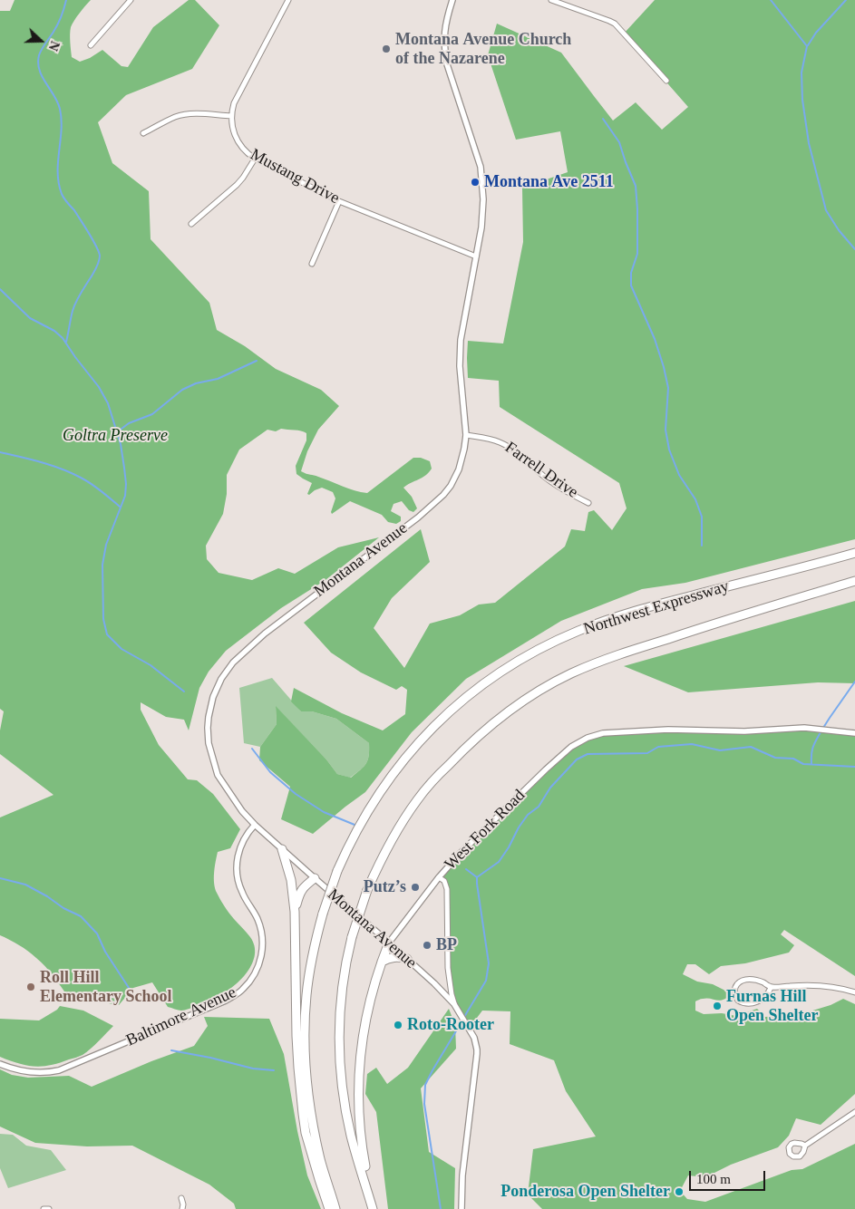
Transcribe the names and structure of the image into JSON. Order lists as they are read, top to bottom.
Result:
{
  "streets": {
    "highway": ["Northwest Expressway"],
    "street": [
      "Mustang Drive",
      "Farrell Drive",
      "Montana Avenue",
      "West Fork Road",
      "Baltimore Avenue"
    ]
  },
  "crossings": [
    ["Mustang Drive", "Montana Avenue"],
    ["Farrell Drive", "Montana Avenue"],
    ["Montana Avenue", "West Fork Road"],
    ["Montana Avenue", "Baltimore Avenue"]
  ],
  "parks": ["Goltra Preserve"],
  "places": [
    "Montana Avenue Church of the Nazarene",
    "Montana Ave 2511",
    "Putz’s",
    "BP",
    "Roll Hill Elementary School",
    "Furnas Hill Open Shelter",
    "Roto-Rooter",
    "Ponderosa Open Shelter"
  ],
  "scale_bar": "100 m",
  "north": "right"
}
